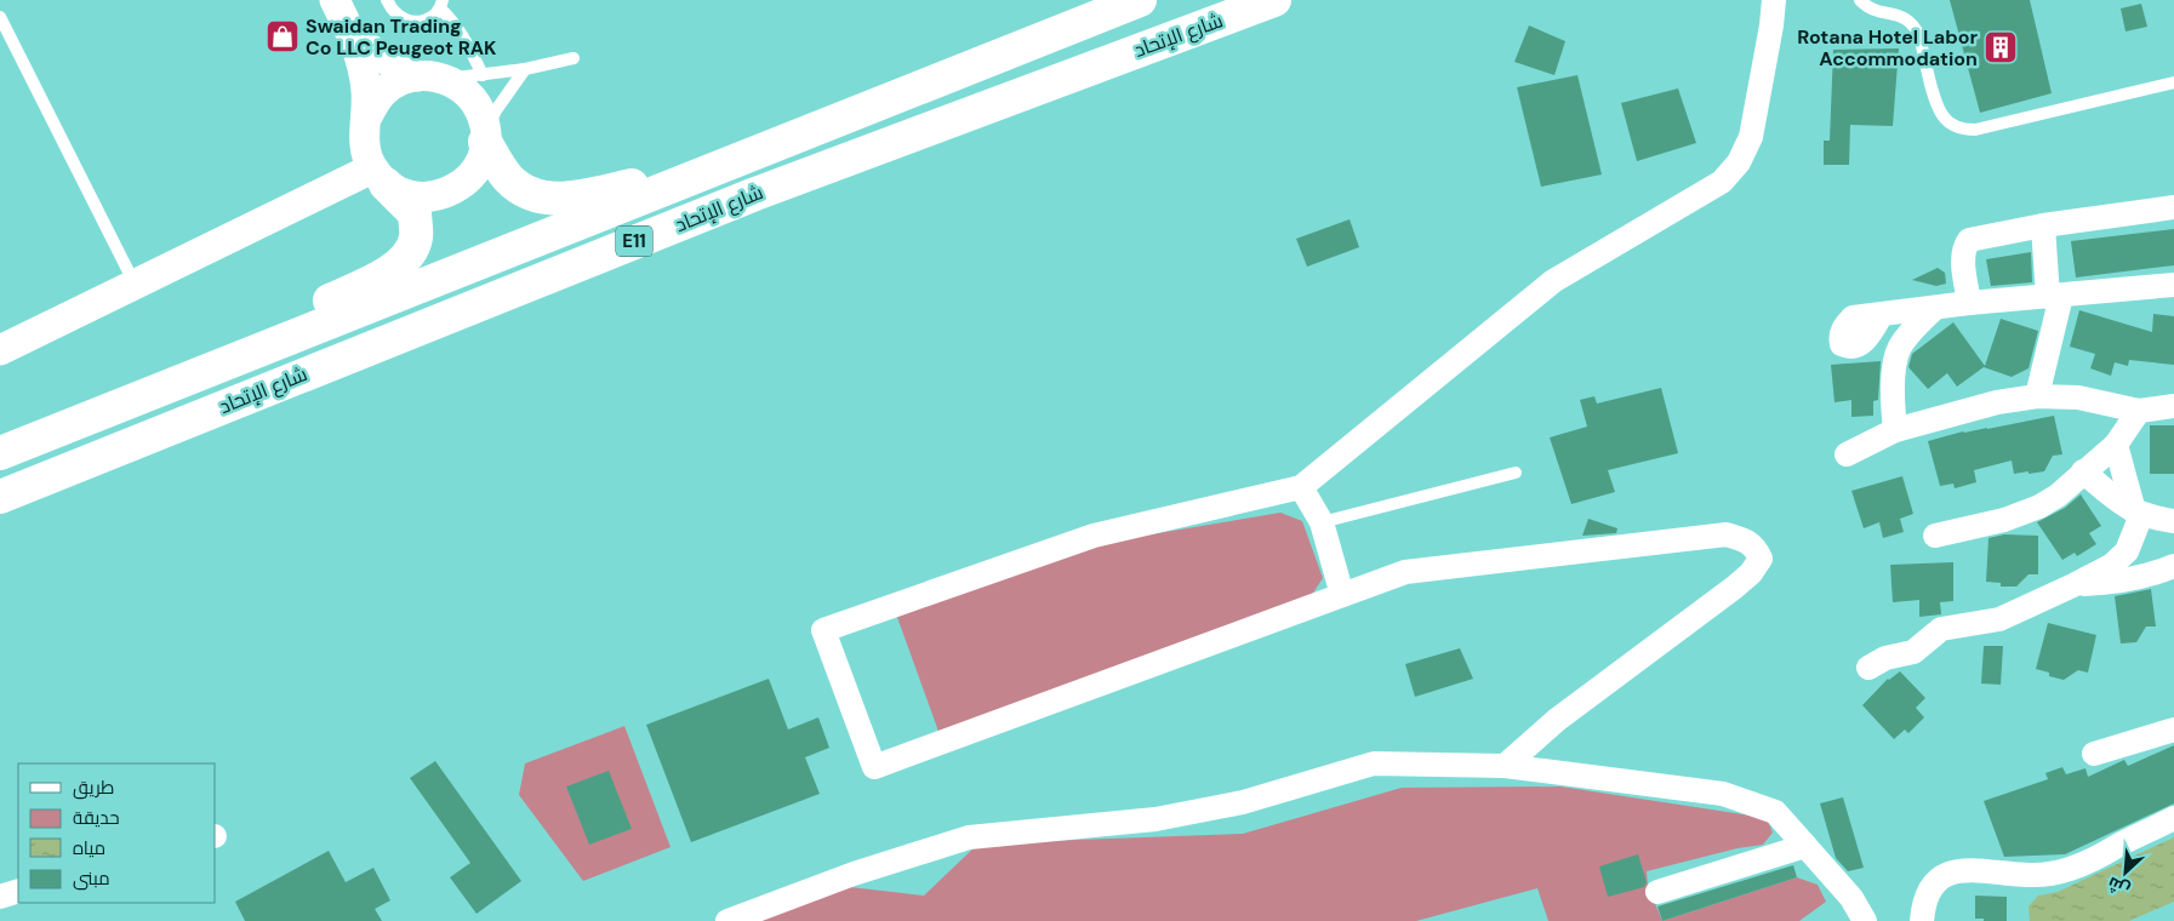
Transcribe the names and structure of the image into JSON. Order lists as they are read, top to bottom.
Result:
{
  "streets": {
    "highway": ["شارع الإتحاد", "E11"]
  },
  "places": {
    "shop": ["Swaidan Trading Co LLC Peugeot RAK"],
    "building": ["Rotana Hotel Labor Accommodation"]
  },
  "legend": [
    "طريق",
    "حديقة",
    "مياه",
    "مبنى"
  ],
  "north": "bottom left"
}
